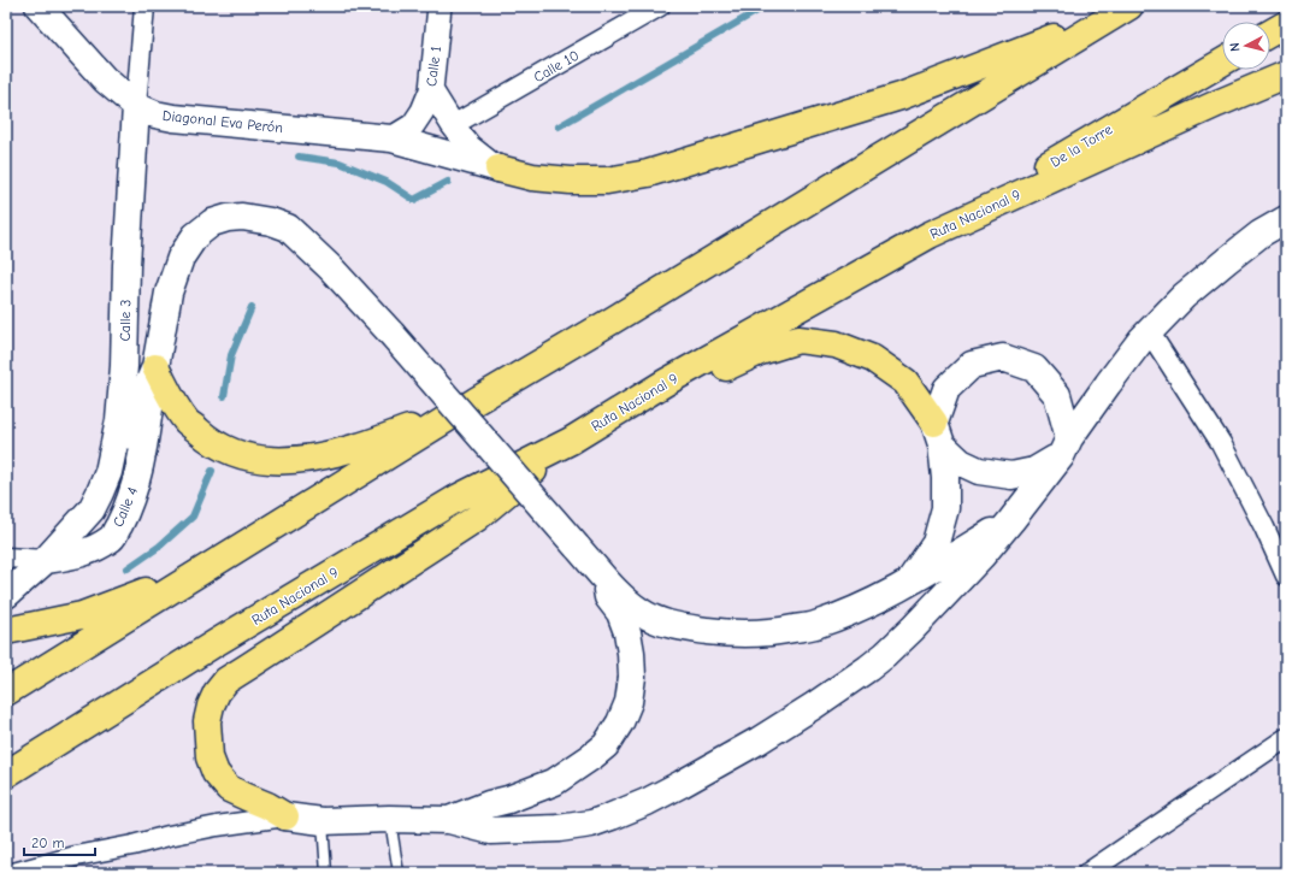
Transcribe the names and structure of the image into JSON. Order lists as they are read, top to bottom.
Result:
{
  "streets": {
    "highway": ["De la Torre", "Ruta Nacional 9"],
    "main road": ["Diagonal Eva Perón", "Calle 3", "Calle 4"],
    "street": ["Calle 1", "Calle 10"]
  },
  "crossings": [
    ["Calle 1", "Diagonal Eva Perón"],
    ["Diagonal Eva Perón", "Calle 3"],
    ["De la Torre", "Ruta Nacional 9"],
    ["Calle 3", "Calle 4"]
  ],
  "scale_bar": "20 m",
  "north": "left"
}
